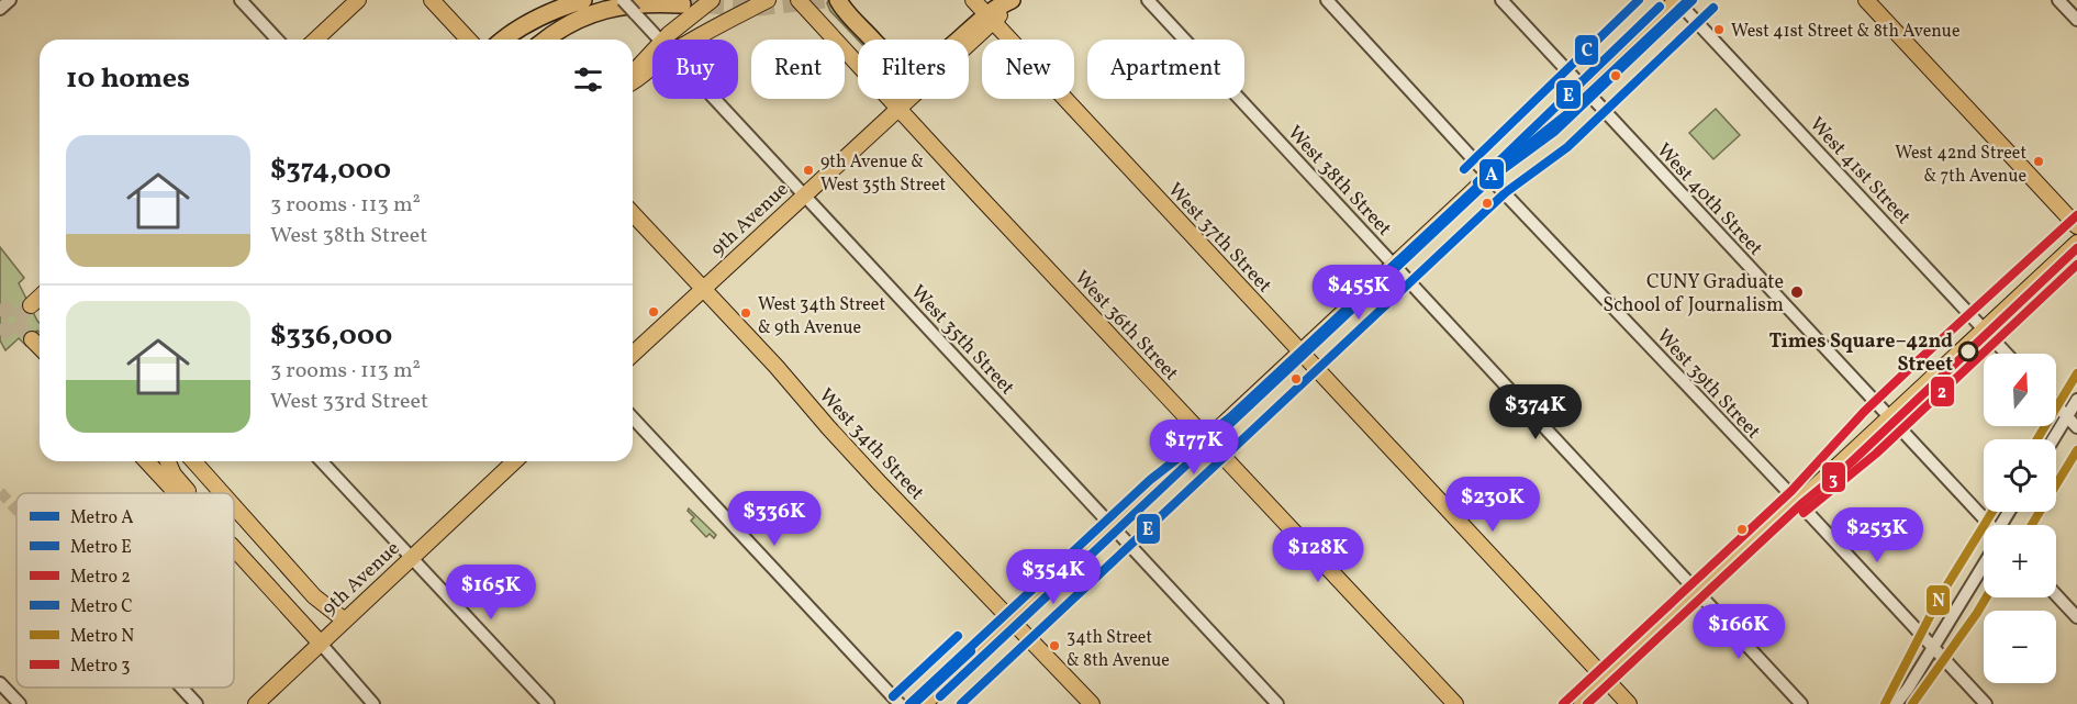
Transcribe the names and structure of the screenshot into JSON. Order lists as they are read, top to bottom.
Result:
{
  "streets": {
    "main road": [
      "9th Avenue",
      "West 37th Street",
      "West 36th Street",
      "West 34th Street"
    ],
    "street": [
      "West 41st Street",
      "West 38th Street",
      "West 40th Street",
      "West 35th Street",
      "West 39th Street"
    ]
  },
  "crossings": [
    ["9th Avenue", "West 37th Street"],
    ["9th Avenue", "West 36th Street"],
    ["9th Avenue", "West 35th Street"],
    ["9th Avenue", "West 34th Street"]
  ],
  "places": [
    "West 41st Street & 8th Avenue",
    "West 42nd Street & 7th Avenue",
    "9th Avenue & West 35th Street",
    "CUNY Graduate School of Journalism",
    "West 34th Street & 9th Avenue",
    "Times Square–42nd Street",
    "34th Street & 8th Avenue"
  ],
  "lines": [
    "metro line A",
    "metro line C",
    "metro line E",
    "metro line 2",
    "metro line 3",
    "metro line N"
  ],
  "legend": [
    "Metro A",
    "Metro E",
    "Metro 2",
    "Metro C",
    "Metro N",
    "Metro 3"
  ],
  "north": "top",
  "page": {
    "chip": [
      "Buy",
      "Rent",
      "Filters",
      "New",
      "Apartment"
    ],
    "heading": "10 homes",
    "list": [
      {
        "name": "$374,000",
        "note": "3 rooms · 113 m² · West 38th Street"
      },
      {
        "name": "$336,000",
        "note": "3 rooms · 113 m² · West 33rd Street"
      }
    ],
    "price": [
      "$455K",
      "$374K",
      "$177K",
      "$230K",
      "$336K",
      "$253K",
      "$128K",
      "$354K",
      "$165K",
      "$166K"
    ],
    "map_buttons": ["+", "−"]
  }
}
